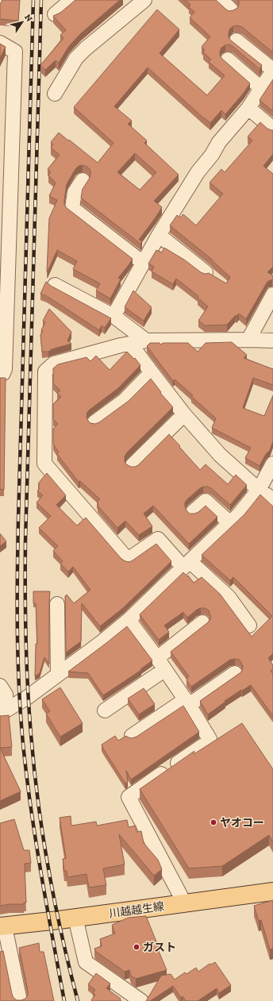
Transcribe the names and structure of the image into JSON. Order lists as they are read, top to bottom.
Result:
{
  "streets": {
    "main road": ["川越越生線"]
  },
  "places": ["ヤオコー", "ガスト"],
  "north": "top right"
}
